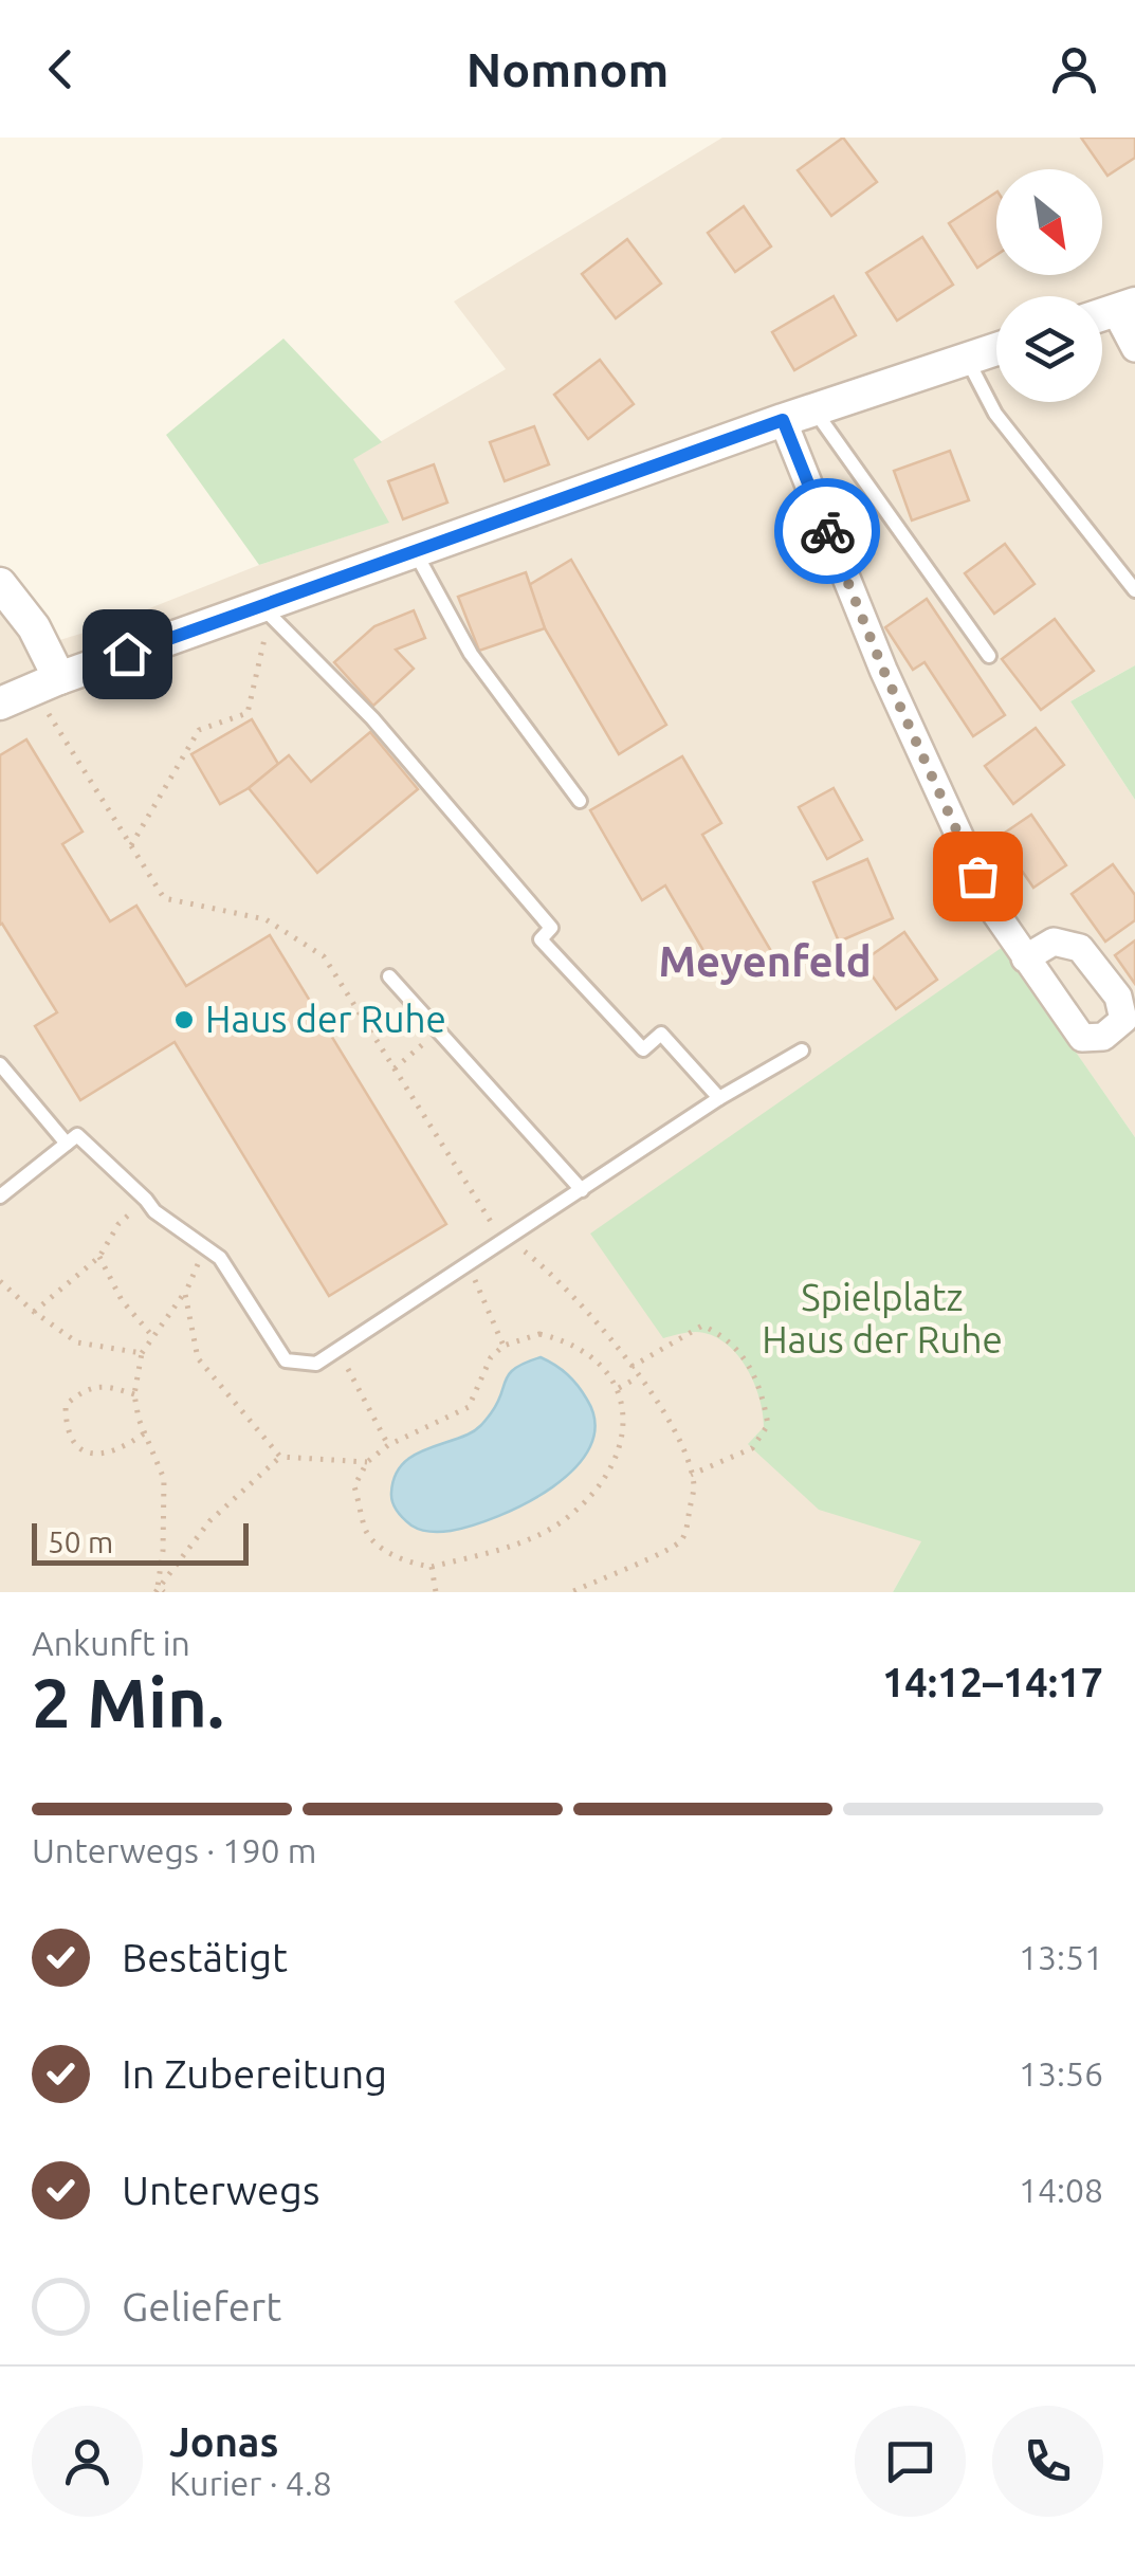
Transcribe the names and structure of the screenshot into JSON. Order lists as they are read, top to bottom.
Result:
{
  "districts": ["Meyenfeld"],
  "parks": ["Spielplatz Haus der Ruhe"],
  "places": ["Haus der Ruhe"],
  "scale_bar": "50 m",
  "north": "bottom right",
  "page": {
    "header": "Nomnom",
    "scale": "50 m",
    "heading": ["2 Min.", "Ankunft in", "14:12–14:17"],
    "panel": ["Jonas", "Kurier · 4.8"],
    "bar": "Unterwegs · 190 m",
    "list": [
      ["Bestätigt", "13:51"],
      ["In Zubereitung", "13:56"],
      ["Unterwegs", "14:08"],
      "Geliefert"
    ]
  }
}
